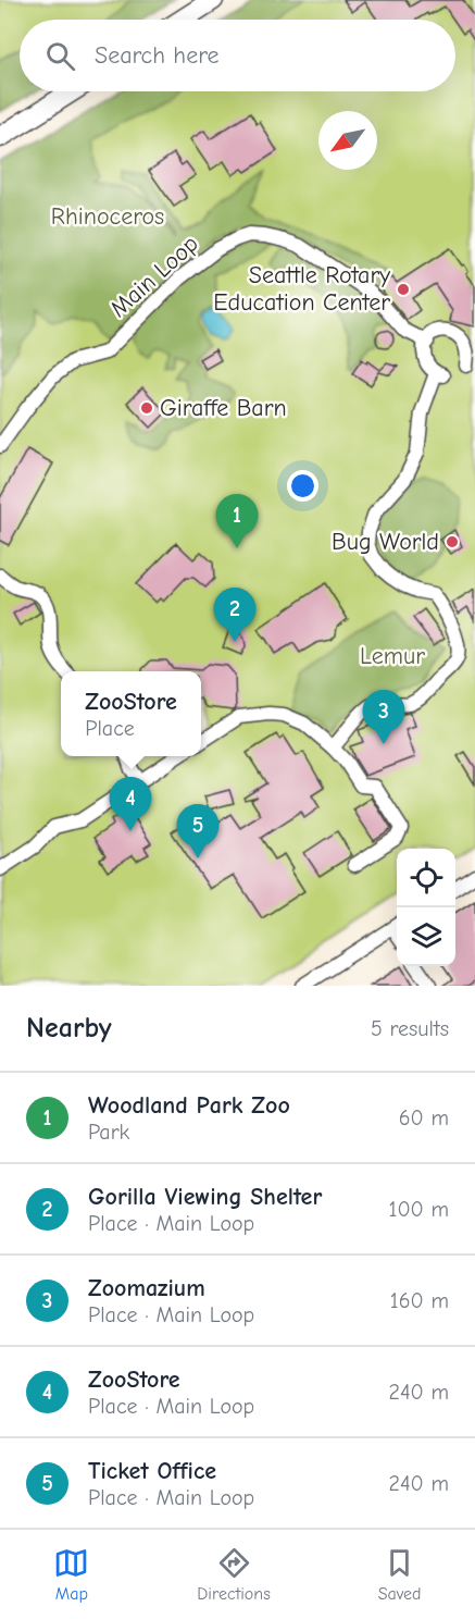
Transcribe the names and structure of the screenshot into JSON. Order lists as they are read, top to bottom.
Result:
{
  "streets": {
    "street": ["Main Loop"]
  },
  "parks": ["Rhinoceros", "Lemur"],
  "places": ["Seattle Rotary Education Center", "Giraffe Barn", "Bug World"],
  "north": "bottom left",
  "page": {
    "search": "Search here",
    "pins": [
      "1",
      "2",
      "3",
      "4",
      "5"
    ],
    "popup": ["ZooStore", "Place"],
    "heading": ["Nearby", "5 results"],
    "list": [
      {
        "mark": "1",
        "name": "Woodland Park Zoo",
        "note": "Park",
        "value": "60 m"
      },
      {
        "mark": "2",
        "name": "Gorilla Viewing Shelter",
        "note": "Place · Main Loop",
        "value": "100 m"
      },
      {
        "mark": "3",
        "name": "Zoomazium",
        "note": "Place · Main Loop",
        "value": "160 m"
      },
      {
        "mark": "4",
        "name": "ZooStore",
        "note": "Place · Main Loop",
        "value": "240 m"
      },
      {
        "mark": "5",
        "name": "Ticket Office",
        "note": "Place · Main Loop",
        "value": "240 m"
      }
    ],
    "nav": ["Map", "Directions", "Saved"]
  }
}
